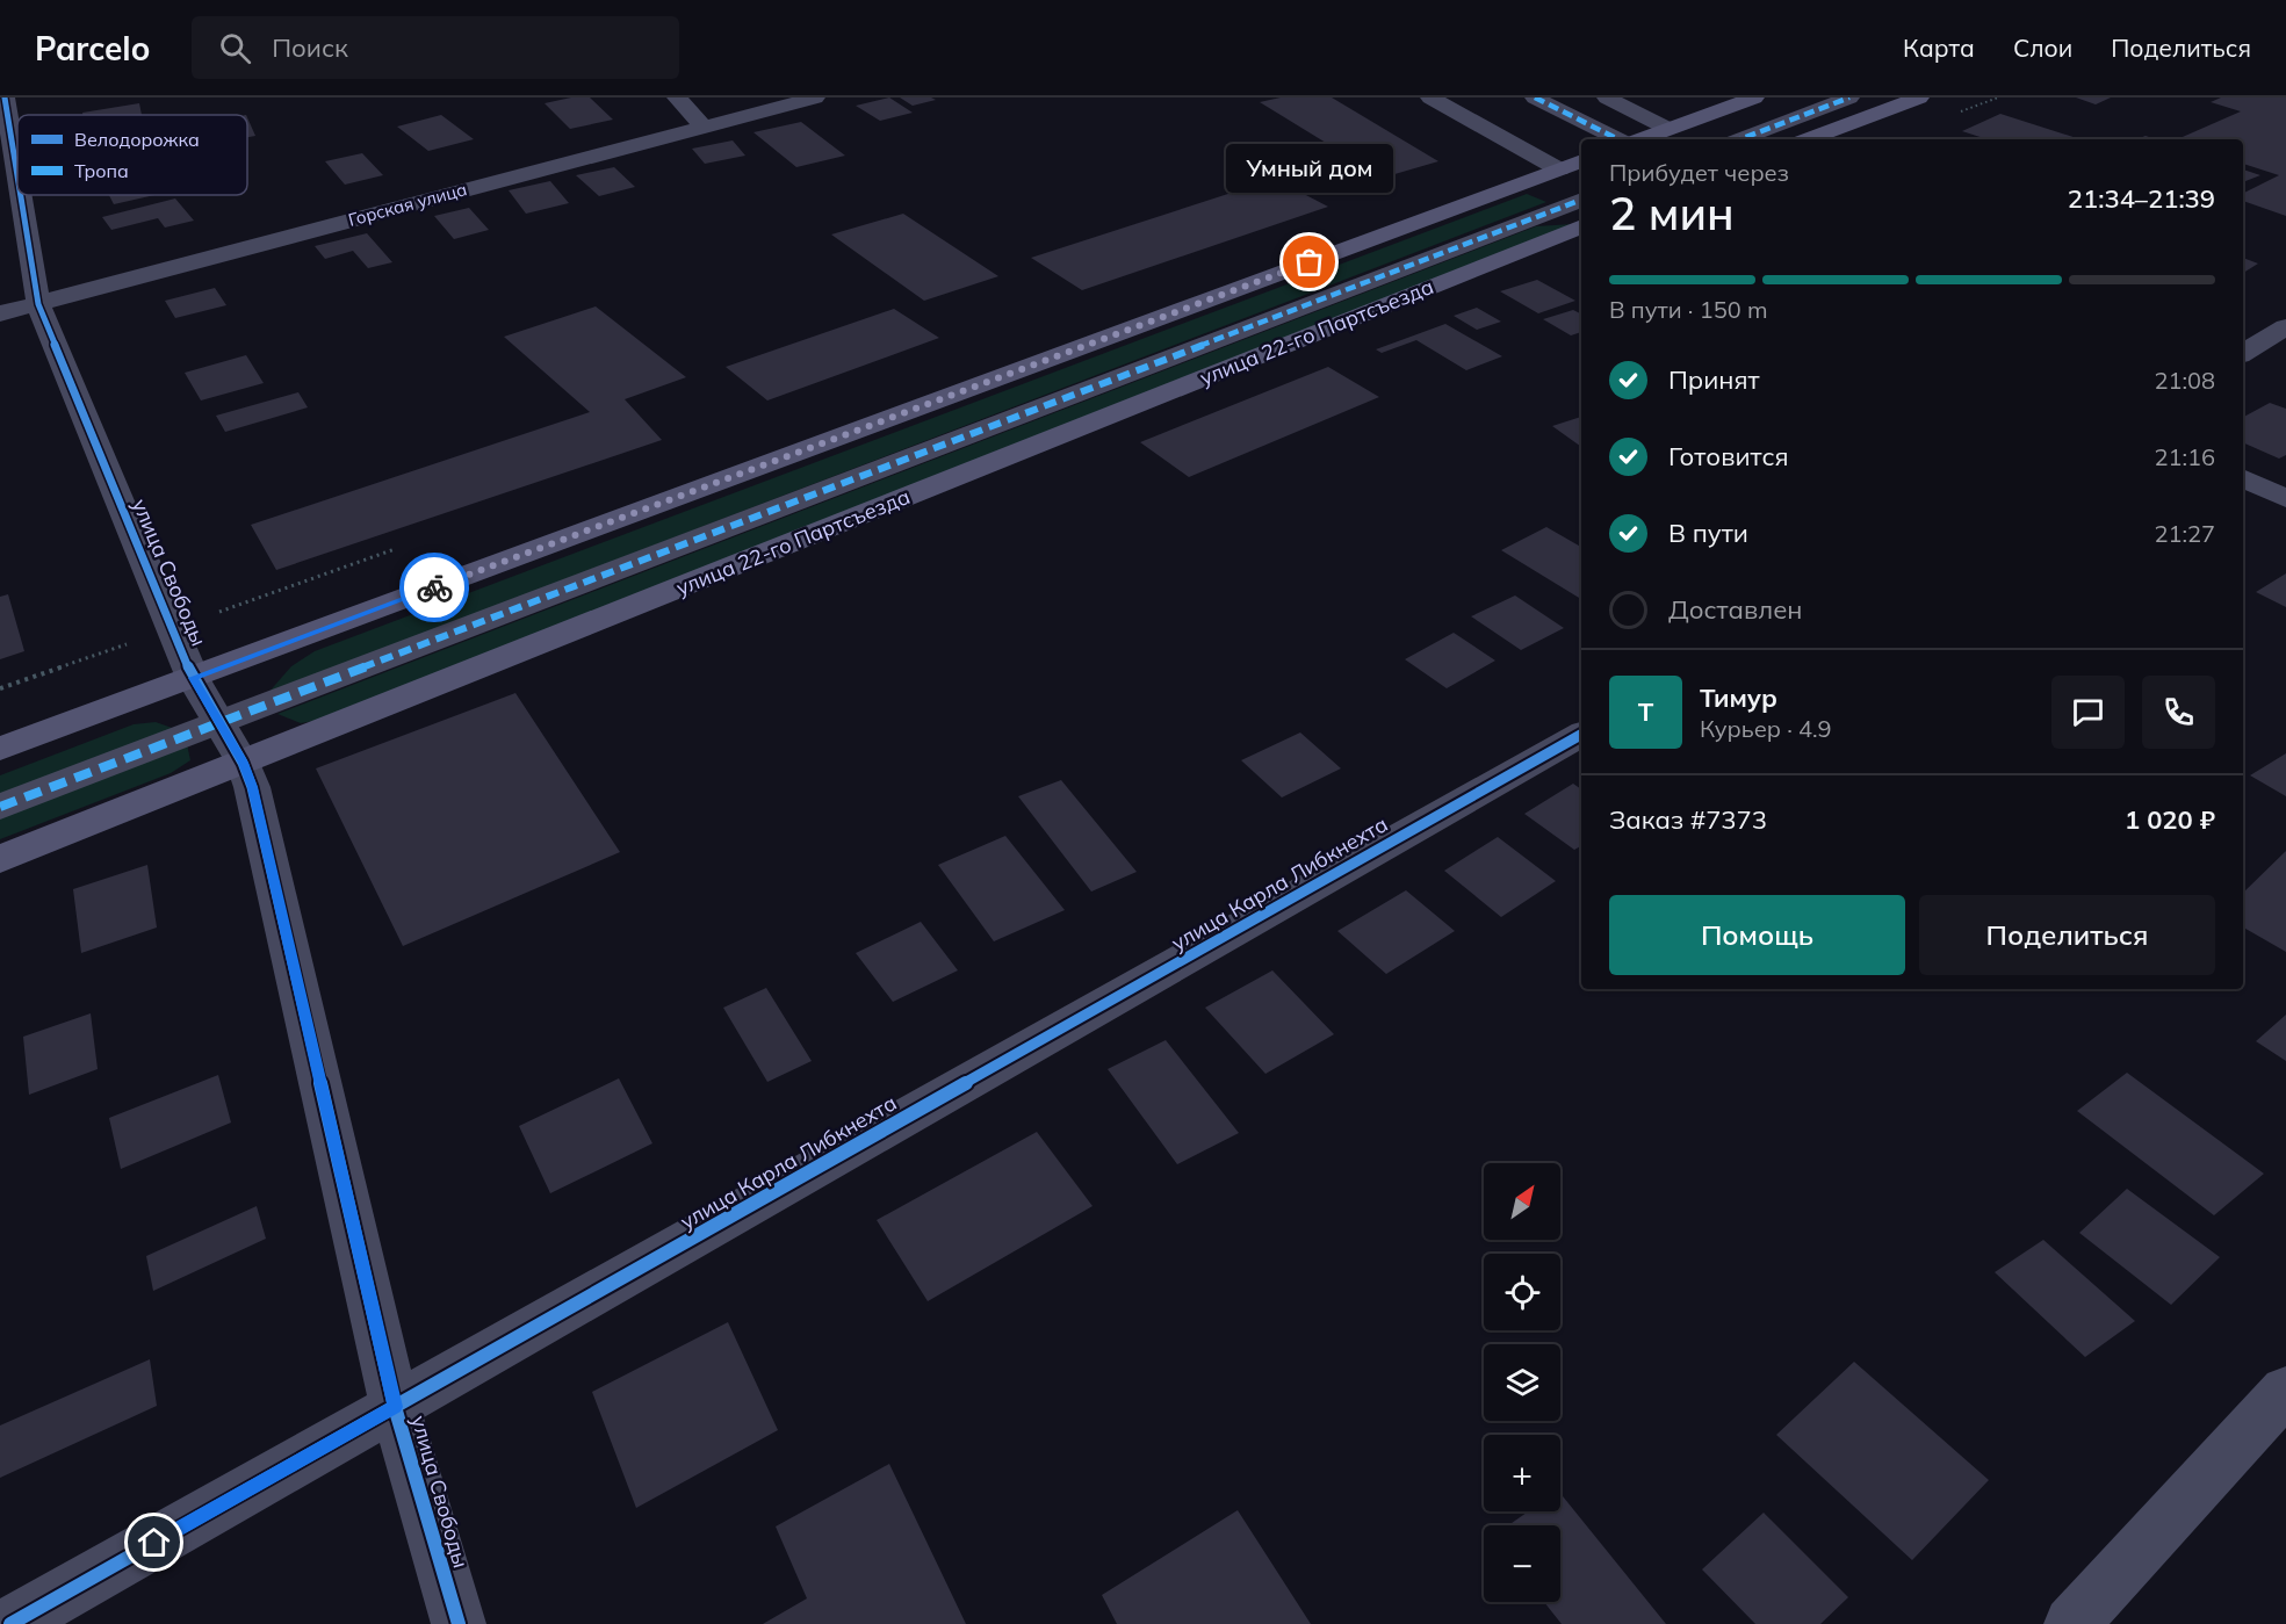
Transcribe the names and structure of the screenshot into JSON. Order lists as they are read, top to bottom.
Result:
{
  "streets": {
    "main road": ["улица 22-го Партсъезда"],
    "street": ["Горская улица", "улица Свободы", "улица Карла Либкнехта"]
  },
  "crossings": [
    ["Горская улица", "улица Свободы"],
    ["улица 22-го Партсъезда", "улица Свободы"],
    ["улица Свободы", "улица Карла Либкнехта"]
  ],
  "places": ["Умный дом"],
  "legend": ["Велодорожка", "Тропа"],
  "north": "top right",
  "page": {
    "header": "Parcelo",
    "search": "Поиск",
    "nav": ["Карта", "Слои", "Поделиться"],
    "heading": ["2 мин", "Прибудет через", "21:34–21:39"],
    "panel": [
      "Тимур",
      "Курьер · 4.9",
      "Заказ #7373",
      "1 020 ₽"
    ],
    "bubble": "Умный дом",
    "bar": "В пути · 150 m",
    "list": [
      ["Принят", "21:08"],
      ["Готовится", "21:16"],
      ["В пути", "21:27"],
      "Доставлен"
    ],
    "round": "Т",
    "buttons": ["Помощь", "Поделиться"],
    "map_buttons": ["+", "−"]
  }
}
